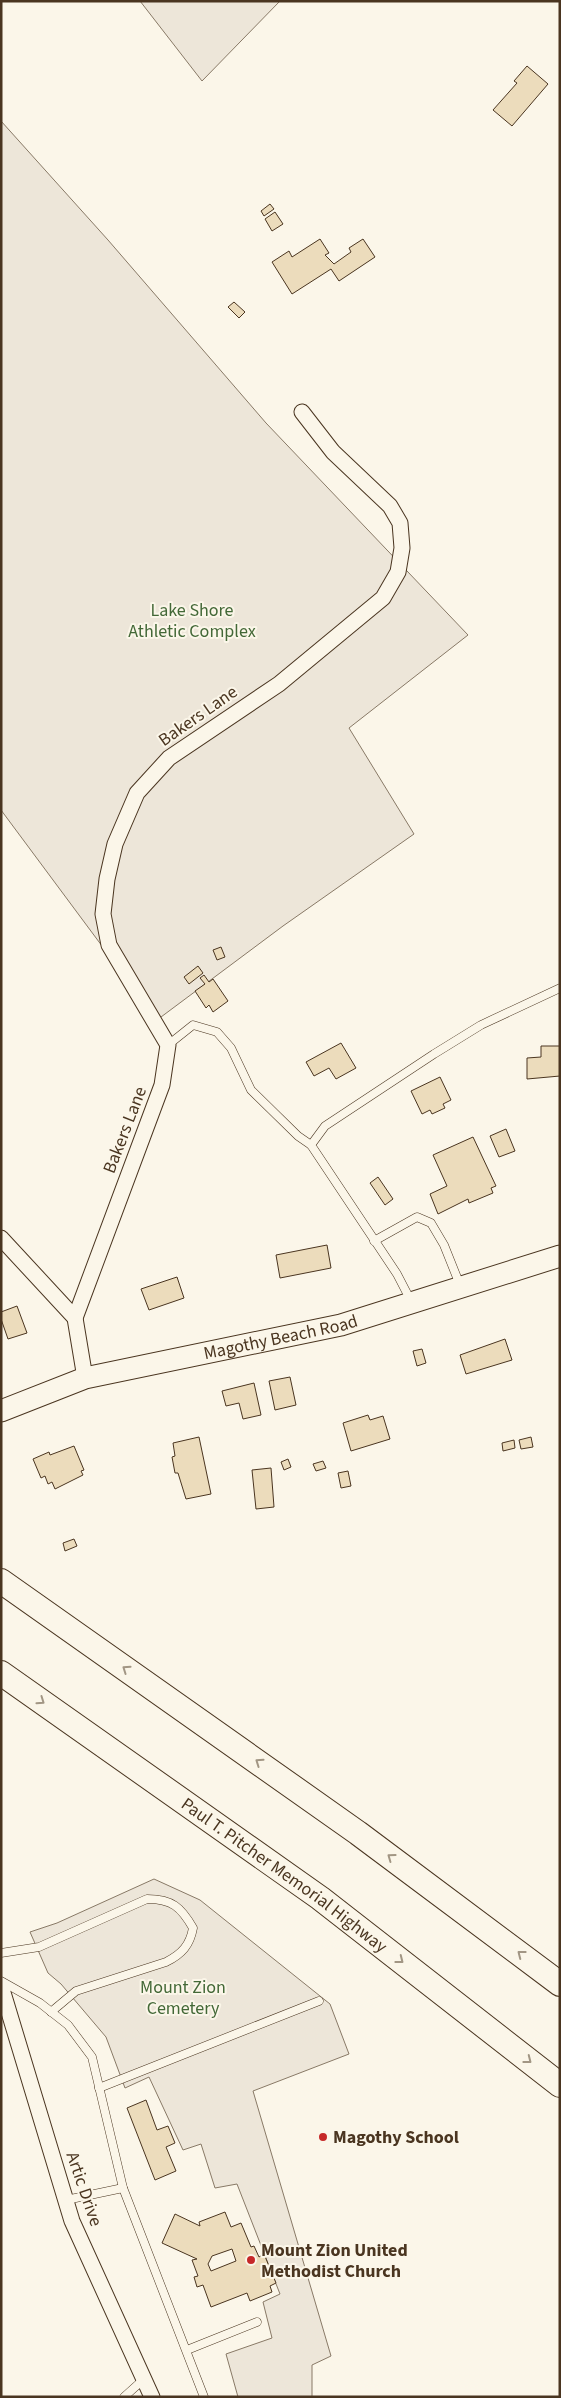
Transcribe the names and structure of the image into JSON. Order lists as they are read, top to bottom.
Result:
{
  "streets": {
    "main road": ["Paul T. Pitcher Memorial Highway"],
    "street": ["Bakers Lane", "Magothy Beach Road", "Artic Drive"]
  },
  "parks": ["Lake Shore Athletic Complex", "Mount Zion Cemetery"],
  "places": ["Magothy School", "Mount Zion United Methodist Church"]
}
